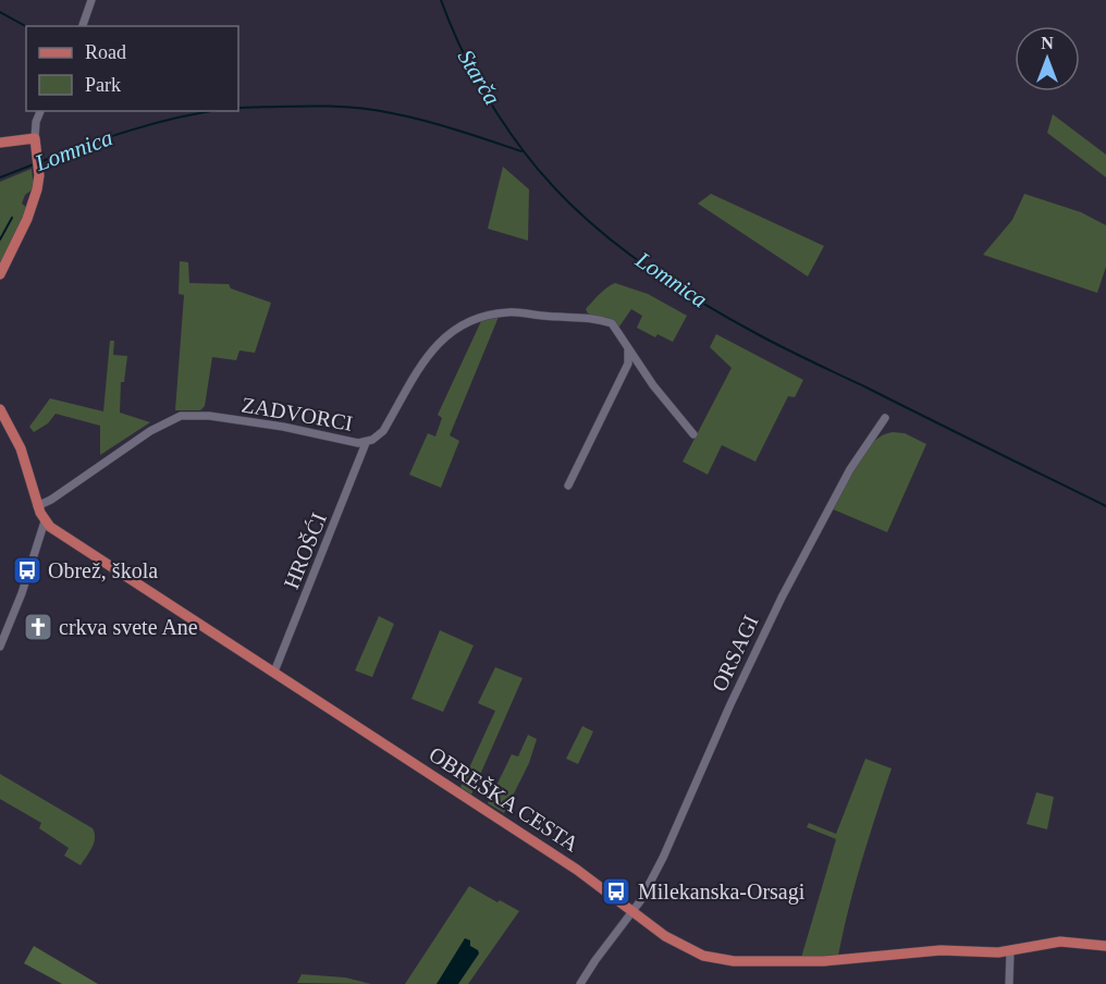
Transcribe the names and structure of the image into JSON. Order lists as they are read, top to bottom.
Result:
{
  "streets": {
    "main road": ["OBREŠKA CESTA"],
    "street": ["ZADVORCI", "HROŠĆI", "ORSAGI"]
  },
  "crossings": [
    ["ZADVORCI", "HROŠĆI"],
    ["HROŠĆI", "OBREŠKA CESTA"],
    ["ORSAGI", "OBREŠKA CESTA"]
  ],
  "water": ["Starča", "Lomnica"],
  "places": {
    "bus stop": ["Obrež, škola", "Milekanska-Orsagi"],
    "church": ["crkva svete Ane"]
  },
  "legend": ["Road", "Park"],
  "north": "top"
}
